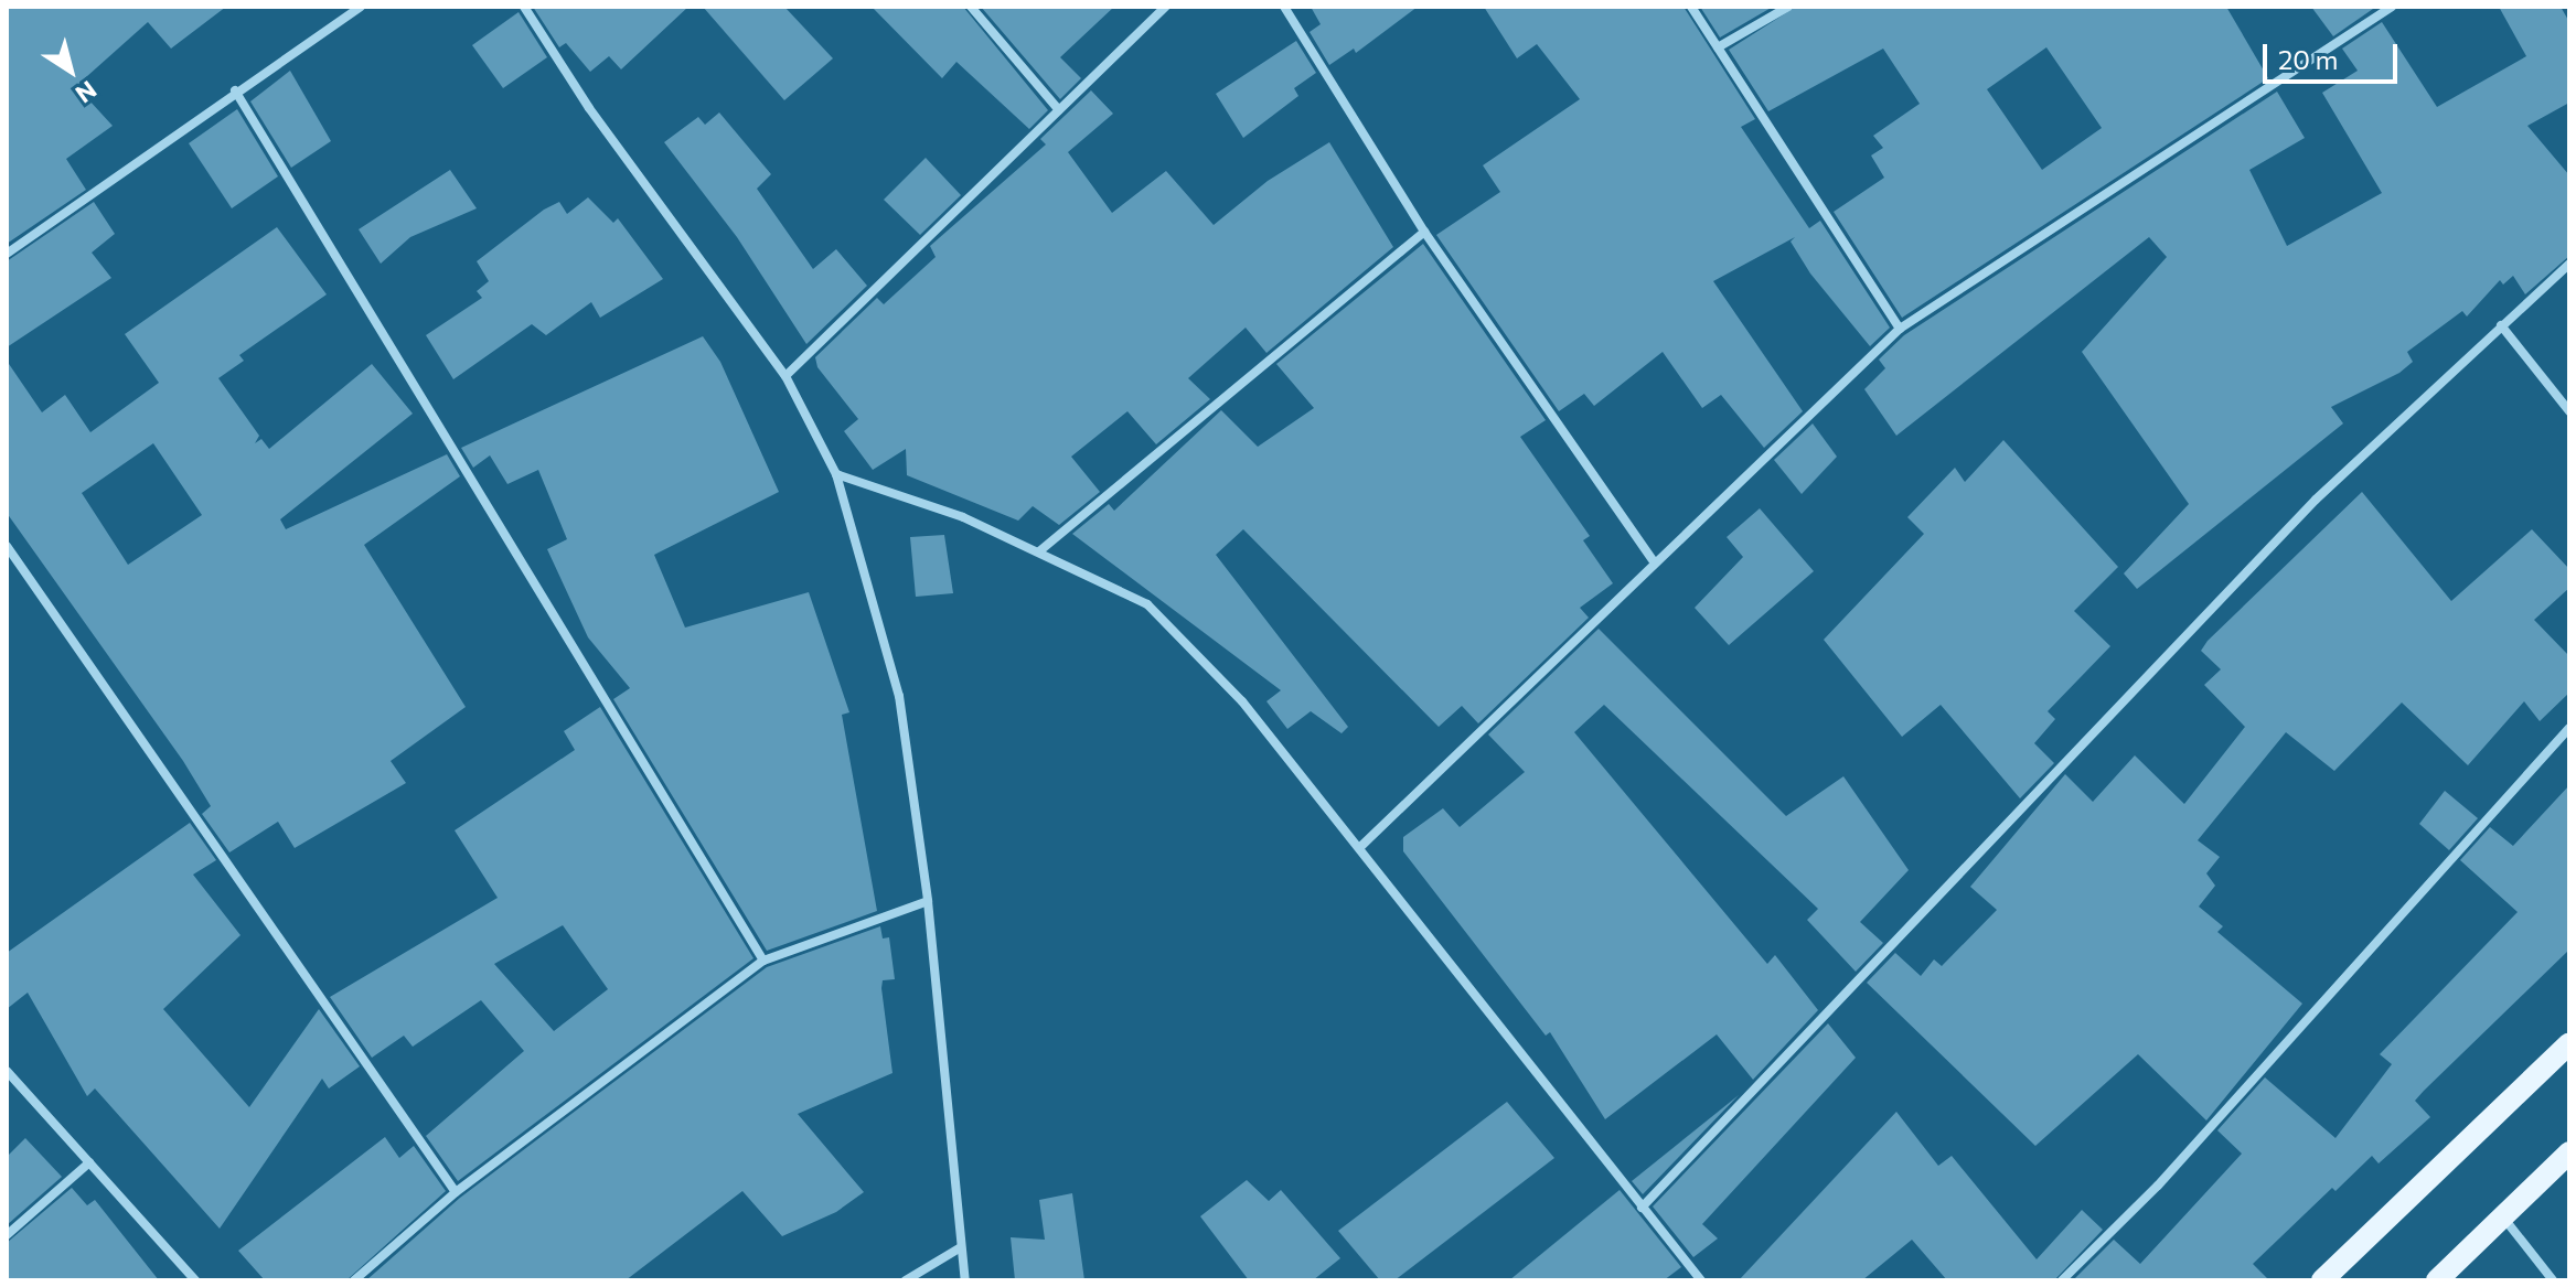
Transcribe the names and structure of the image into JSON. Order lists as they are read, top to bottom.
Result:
{
  "scale_bar": "20 m",
  "north": "bottom right"
}
